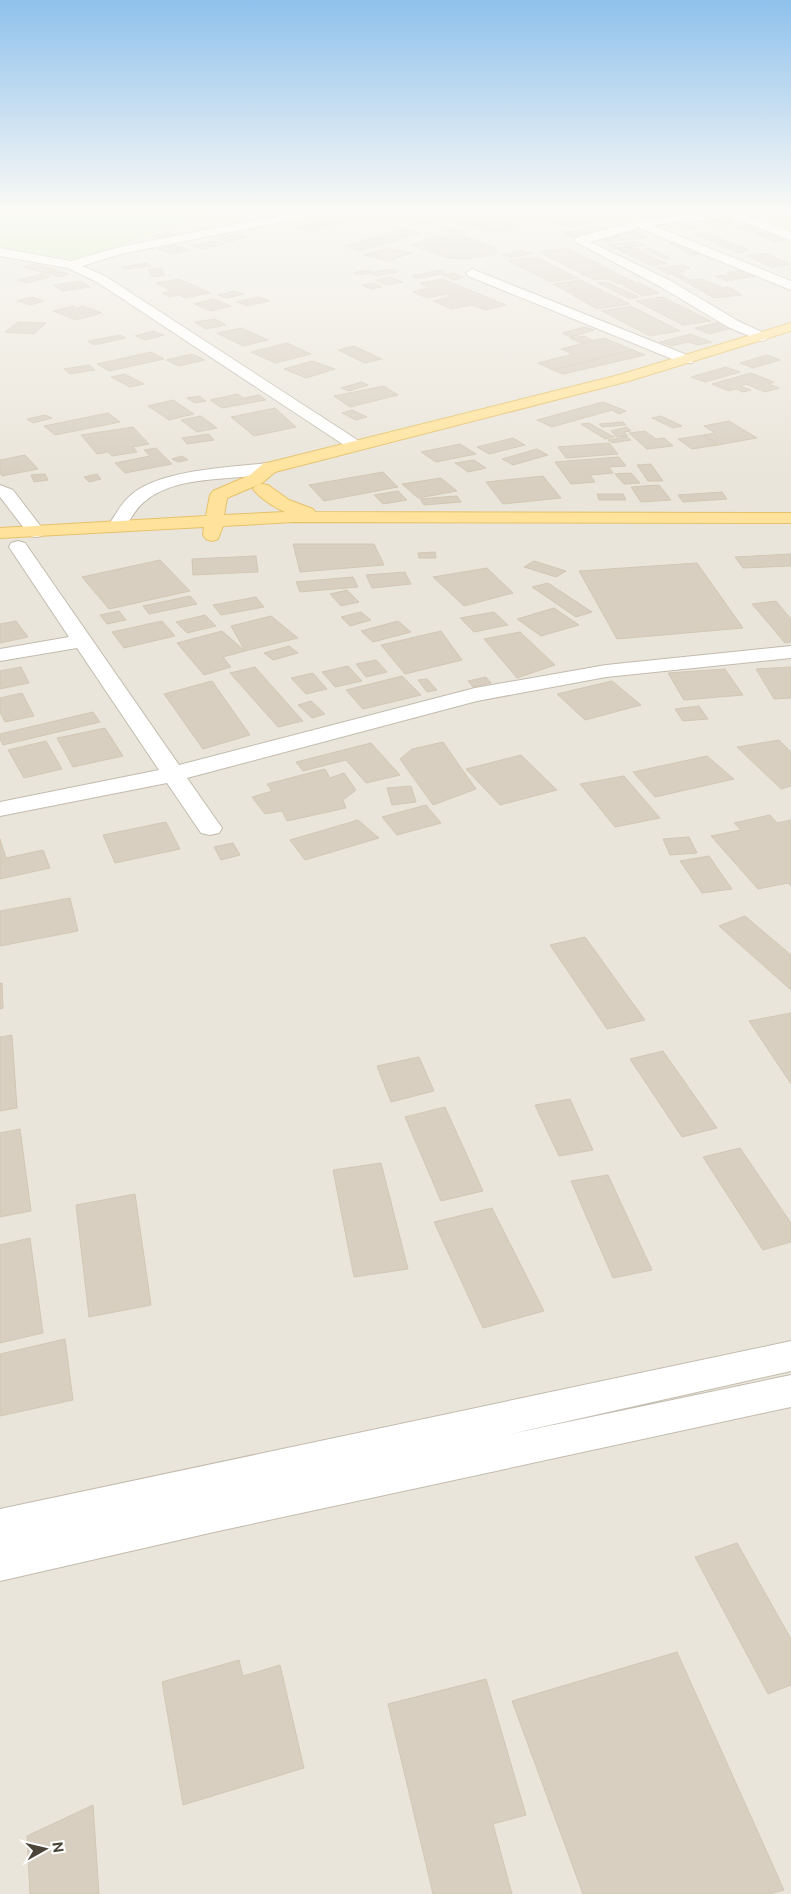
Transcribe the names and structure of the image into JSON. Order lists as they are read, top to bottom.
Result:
{
  "north": "right"
}
